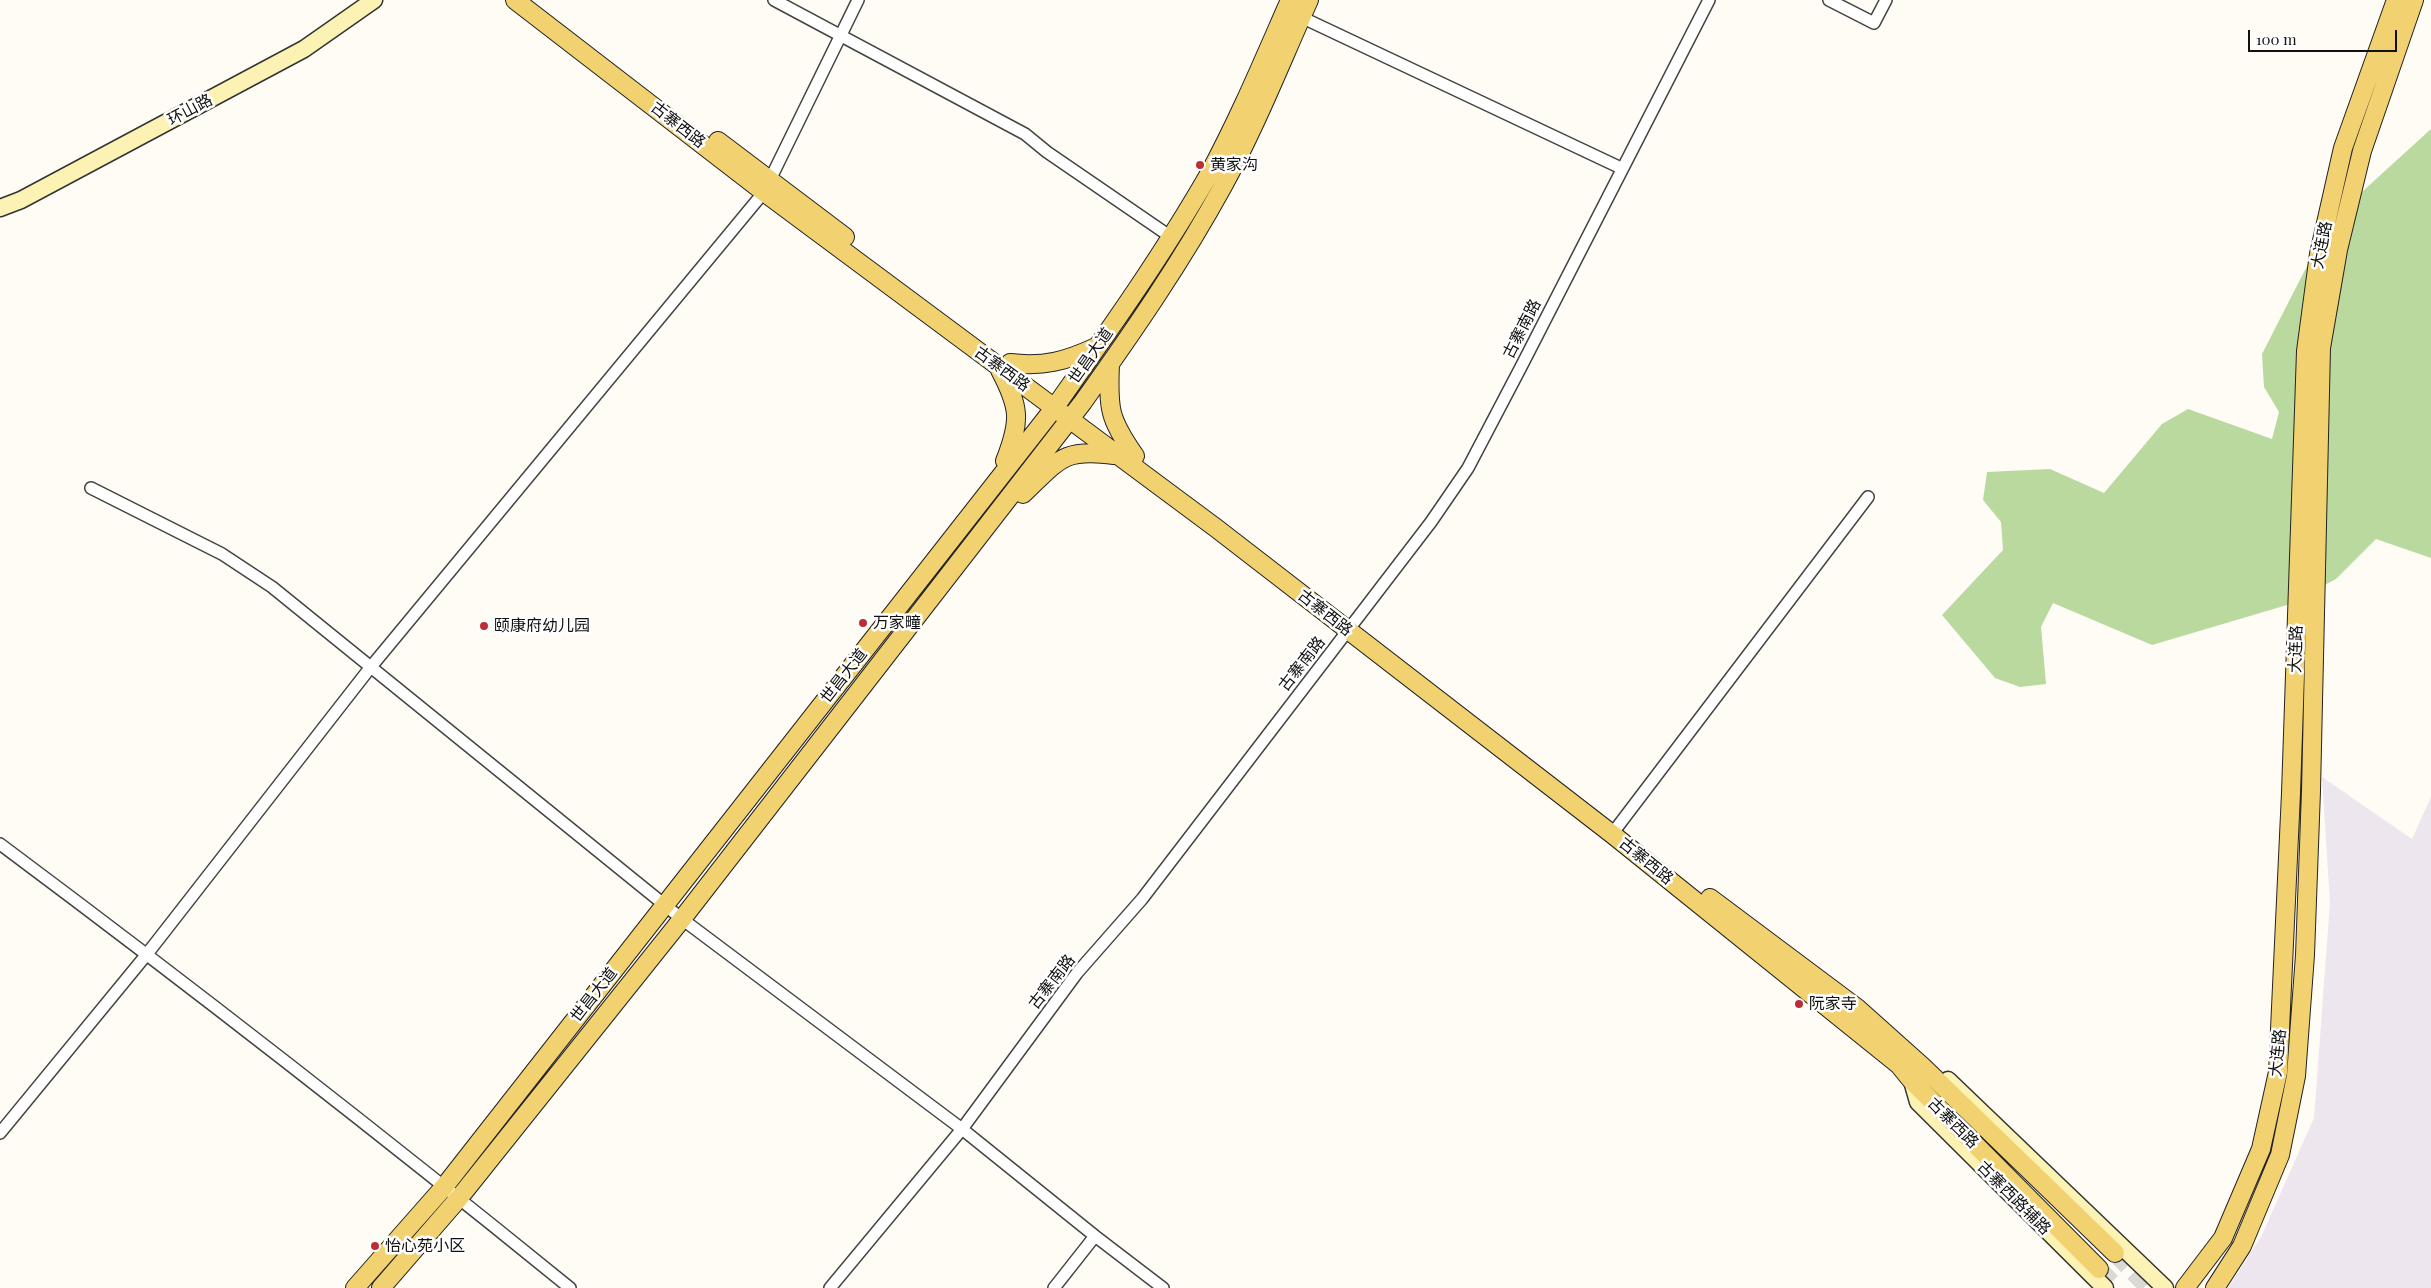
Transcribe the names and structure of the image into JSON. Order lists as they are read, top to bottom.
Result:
{
  "streets": {
    "main road": [
      "环山路",
      "古寨西路",
      "大连路",
      "世昌大道",
      "古寨西路辅路"
    ],
    "street": ["古寨南路"]
  },
  "crossings": [
    ["古寨西路", "古寨南路"],
    ["古寨西路", "世昌大道"],
    ["古寨西路", "古寨西路辅路"]
  ],
  "places": [
    "黄家沟",
    "万家疃",
    "颐康府幼儿园",
    "阮家寺",
    "怡心苑小区"
  ],
  "scale_bar": "100 m"
}
